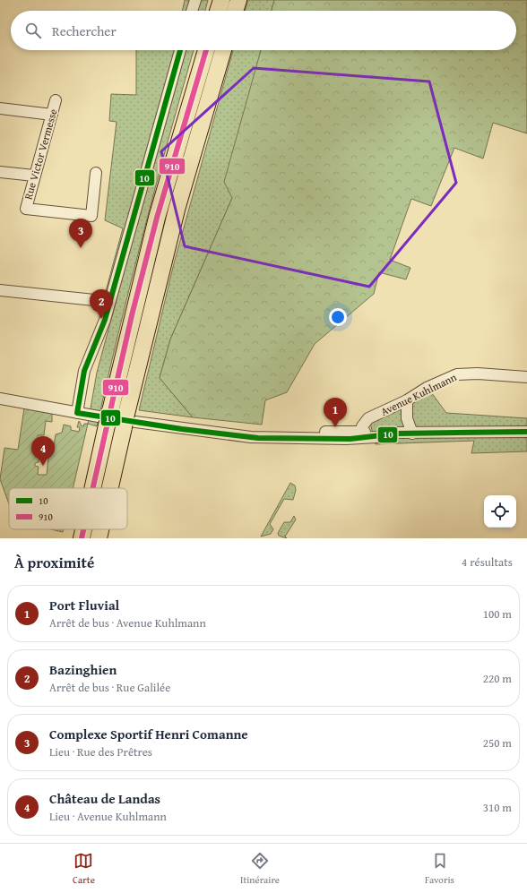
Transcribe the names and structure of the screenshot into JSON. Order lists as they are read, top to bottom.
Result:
{
  "streets": {
    "street": ["Rue Victor Vermesse", "Avenue Kuhlmann"]
  },
  "lines": ["transit line 10", "transit line 910"],
  "legend": ["10", "910"],
  "page": {
    "search": "Rechercher",
    "pins": [
      "3",
      "2",
      "1",
      "4"
    ],
    "heading": ["À proximité", "4 résultats"],
    "list": [
      {
        "mark": "1",
        "name": "Port Fluvial",
        "note": "Arrêt de bus · Avenue Kuhlmann",
        "value": "100 m"
      },
      {
        "mark": "2",
        "name": "Bazinghien",
        "note": "Arrêt de bus · Rue Galilée",
        "value": "220 m"
      },
      {
        "mark": "3",
        "name": "Complexe Sportif Henri Comanne",
        "note": "Lieu · Rue des Prêtres",
        "value": "250 m"
      },
      {
        "mark": "4",
        "name": "Château de Landas",
        "note": "Lieu · Avenue Kuhlmann",
        "value": "310 m"
      }
    ],
    "nav": ["Carte", "Itinéraire", "Favoris"]
  }
}
